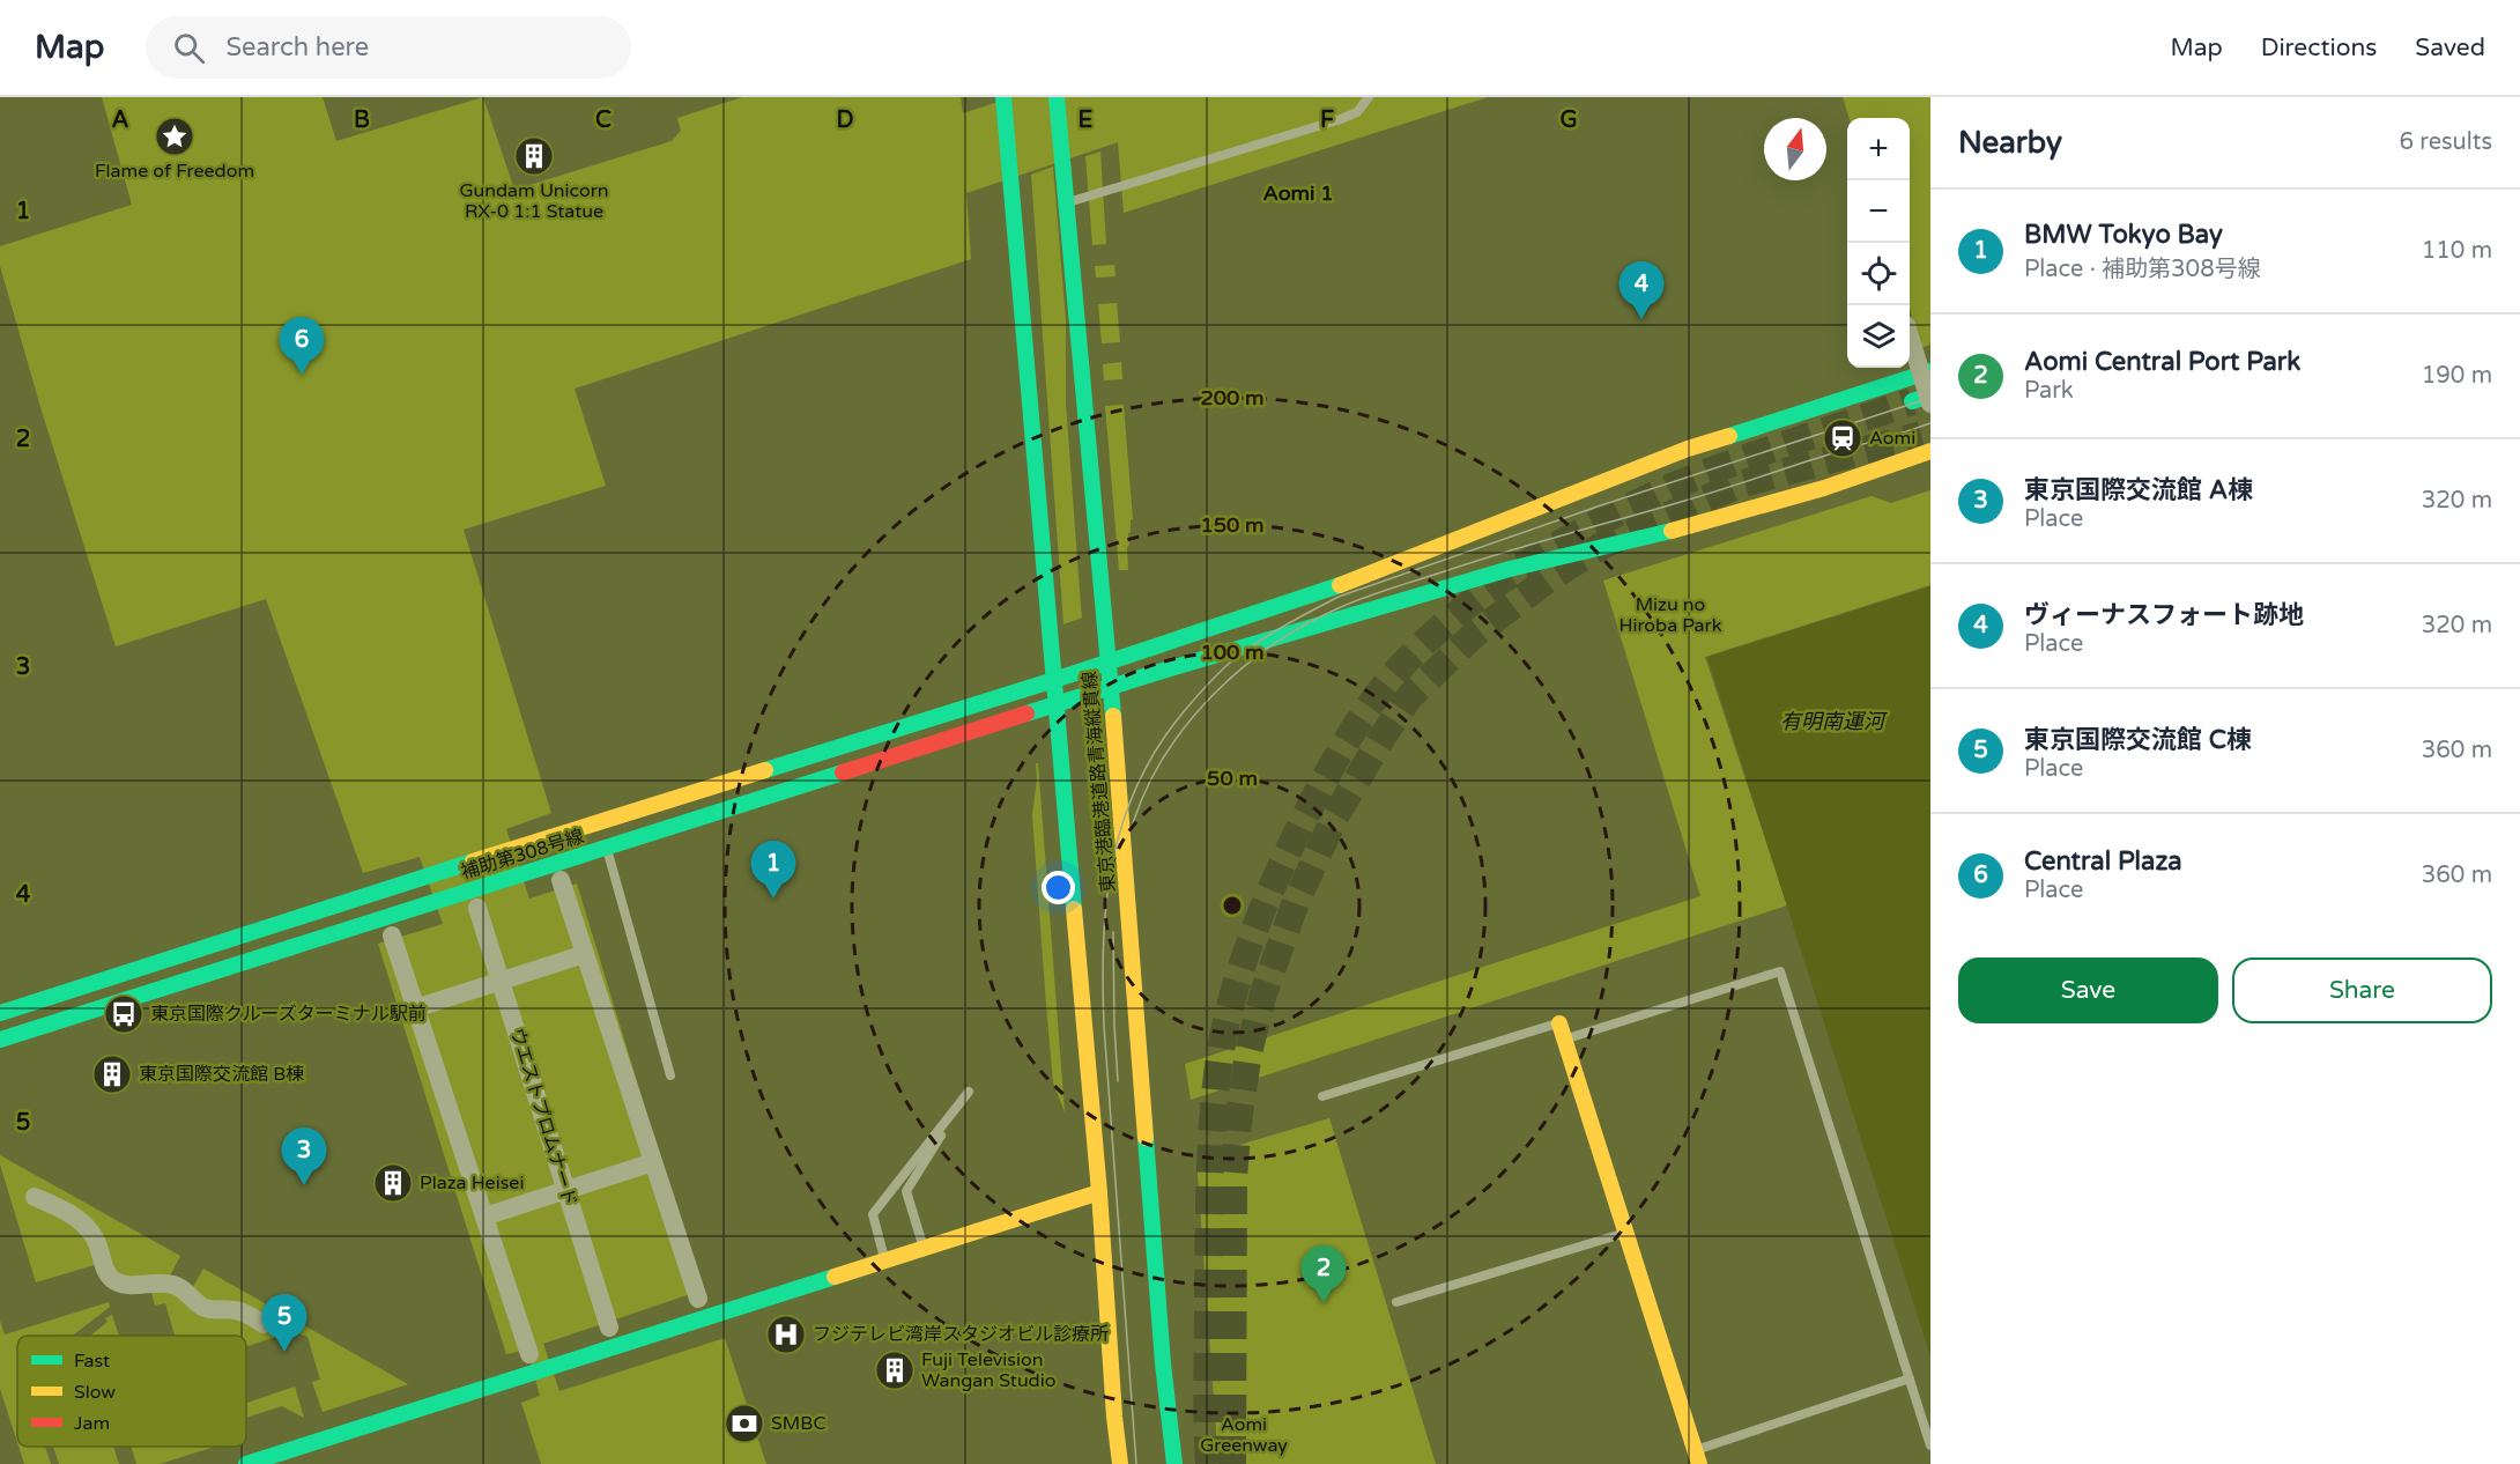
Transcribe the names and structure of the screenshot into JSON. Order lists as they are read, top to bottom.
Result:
{
  "streets": {
    "street": ["東京港臨港道路青海縦貫線", "補助第308号線", "ウエストプロムナード"]
  },
  "crossings": [
    ["東京港臨港道路青海縦貫線", "補助第308号線"]
  ],
  "districts": ["Aomi 1"],
  "water": ["有明南運河"],
  "parks": ["Mizu no Hiroba Park", "Aomi Greenway"],
  "places": {
    "place": ["Flame of Freedom"],
    "building": [
      "Gundam Unicorn RX-0 1:1 Statue",
      "東京国際交流館 B棟",
      "Plaza Heisei",
      "Fuji Television Wangan Studio"
    ],
    "station": ["Aomi"],
    "bus stop": ["東京国際クルーズターミナル駅前"],
    "hospital": ["フジテレビ湾岸スタジオビル診療所"],
    "bank": ["SMBC"]
  },
  "legend": ["Fast", "Slow", "Jam"],
  "north": "top",
  "page": {
    "header": "Map",
    "search": "Search here",
    "nav": ["Map", "Directions", "Saved"],
    "heading": ["Nearby", "6 results"],
    "map_buttons": ["+", "−"],
    "list": [
      {
        "mark": "1",
        "name": "BMW Tokyo Bay",
        "note": "Place · 補助第308号線",
        "value": "110 m"
      },
      {
        "mark": "2",
        "name": "Aomi Central Port Park",
        "note": "Park",
        "value": "190 m"
      },
      {
        "mark": "3",
        "name": "東京国際交流館 A棟",
        "note": "Place",
        "value": "320 m"
      },
      {
        "mark": "4",
        "name": "ヴィーナスフォート跡地",
        "note": "Place",
        "value": "320 m"
      },
      {
        "mark": "5",
        "name": "東京国際交流館 C棟",
        "note": "Place",
        "value": "360 m"
      },
      {
        "mark": "6",
        "name": "Central Plaza",
        "note": "Place",
        "value": "360 m"
      }
    ],
    "pins": [
      "4",
      "6",
      "1",
      "3",
      "2",
      "5"
    ],
    "buttons": ["Save", "Share"]
  },
  "grid": {
    "columns": [
      "A",
      "B",
      "C",
      "D",
      "E",
      "F",
      "G"
    ],
    "rows": [
      "1",
      "2",
      "3",
      "4",
      "5"
    ]
  },
  "rings": [
    "200 m",
    "150 m",
    "100 m",
    "50 m"
  ]
}
